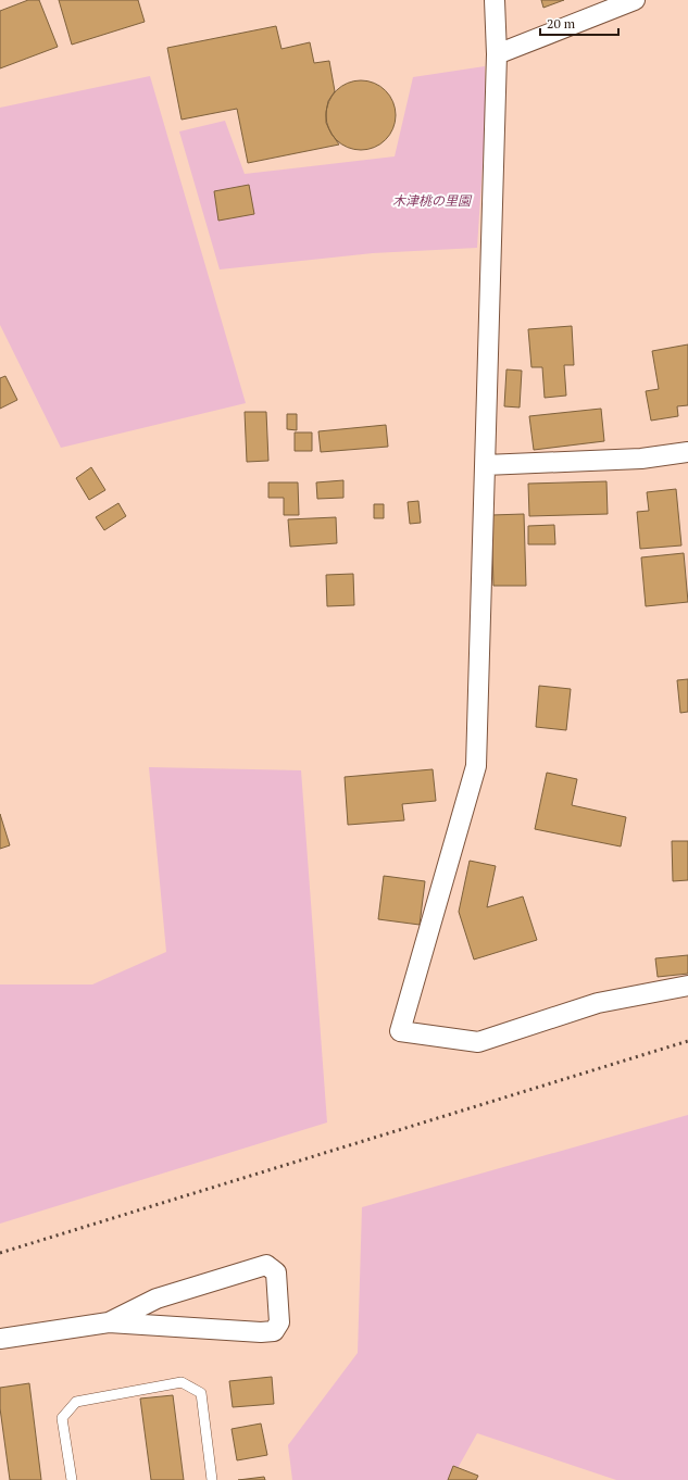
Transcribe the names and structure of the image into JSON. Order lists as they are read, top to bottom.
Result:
{
  "parks": ["木津桃の里園"],
  "scale_bar": "20 m"
}
